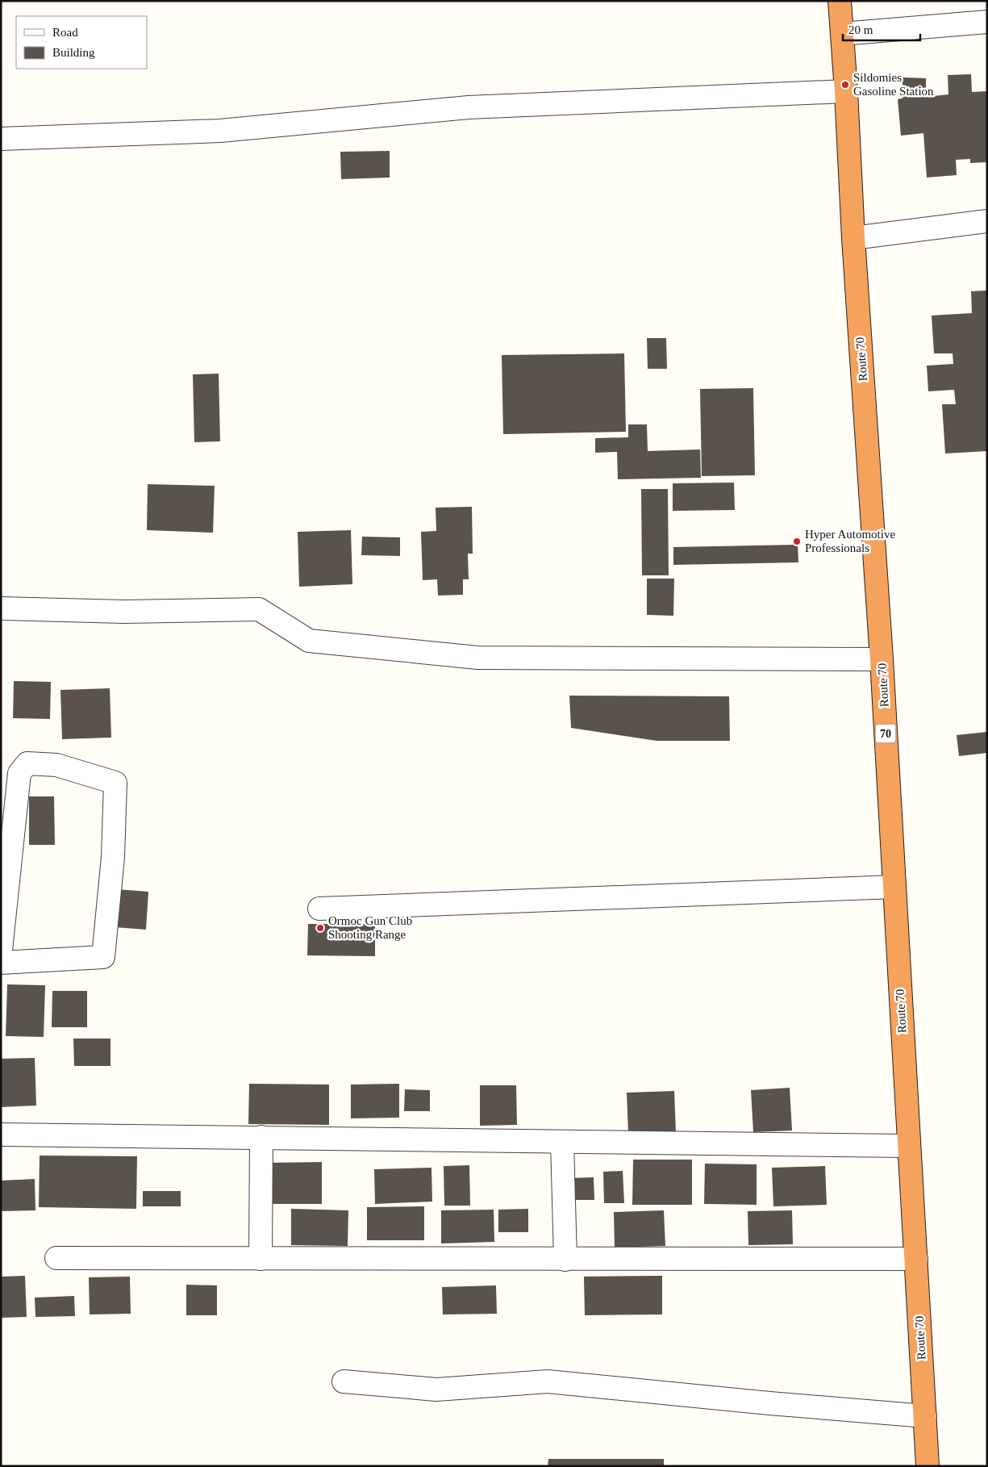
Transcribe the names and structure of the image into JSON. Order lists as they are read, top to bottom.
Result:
{
  "streets": {
    "highway": ["Route 70", "70"]
  },
  "places": ["Sildomies Gasoline Station", "Hyper Automotive Professionals", "Ormoc Gun Club Shooting Range"],
  "legend": ["Road", "Building"],
  "scale_bar": "20 m"
}
